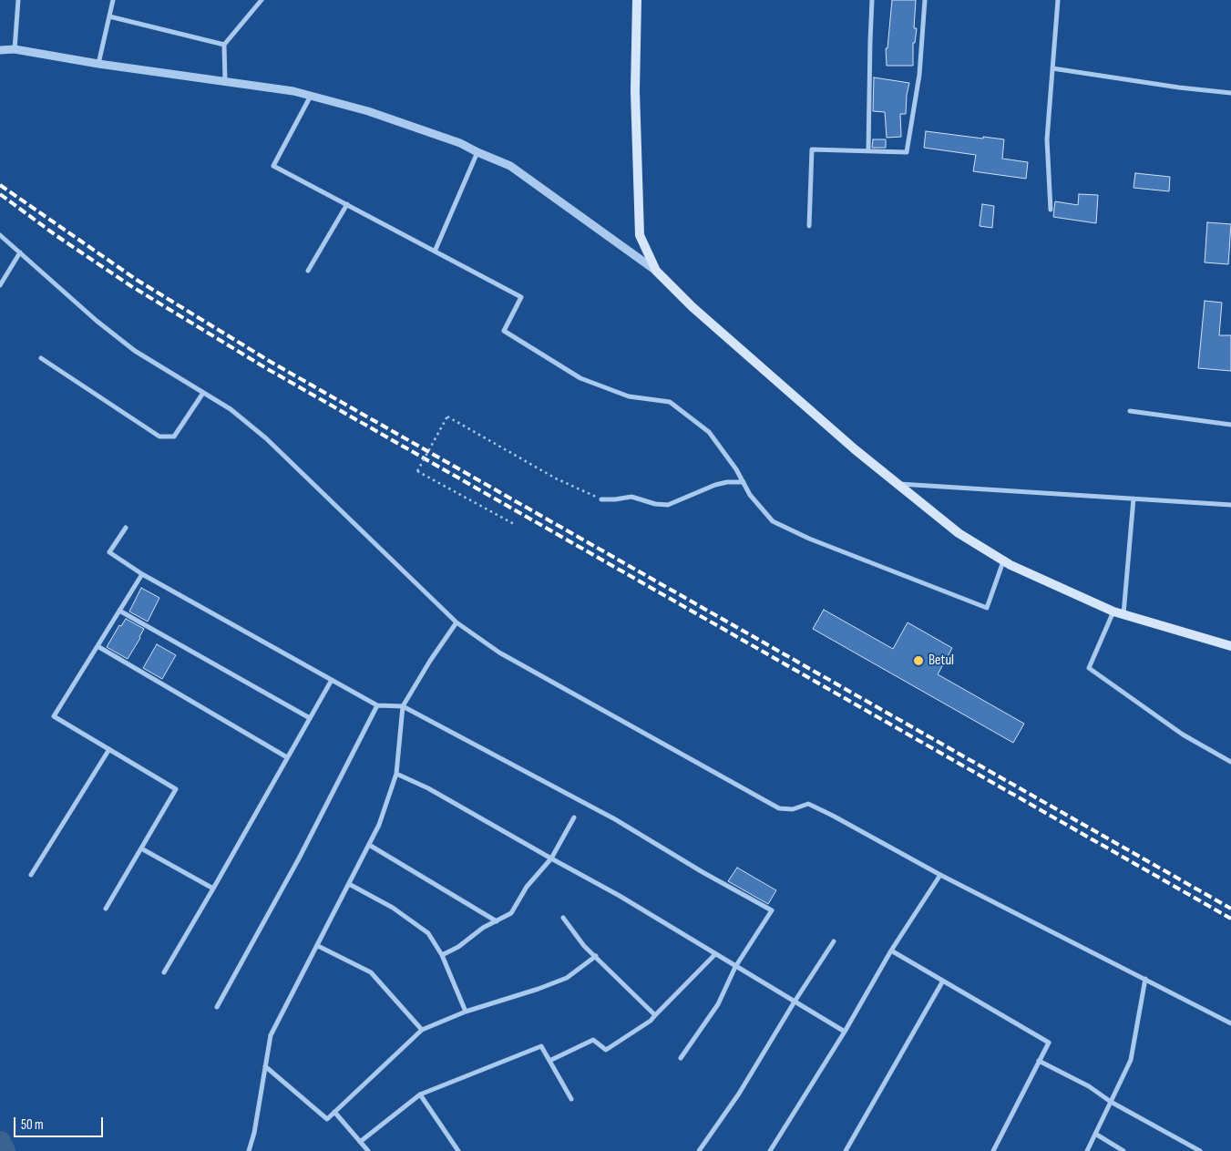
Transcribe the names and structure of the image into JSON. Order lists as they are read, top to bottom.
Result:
{
  "places": ["Betul"],
  "scale_bar": "50 m"
}
